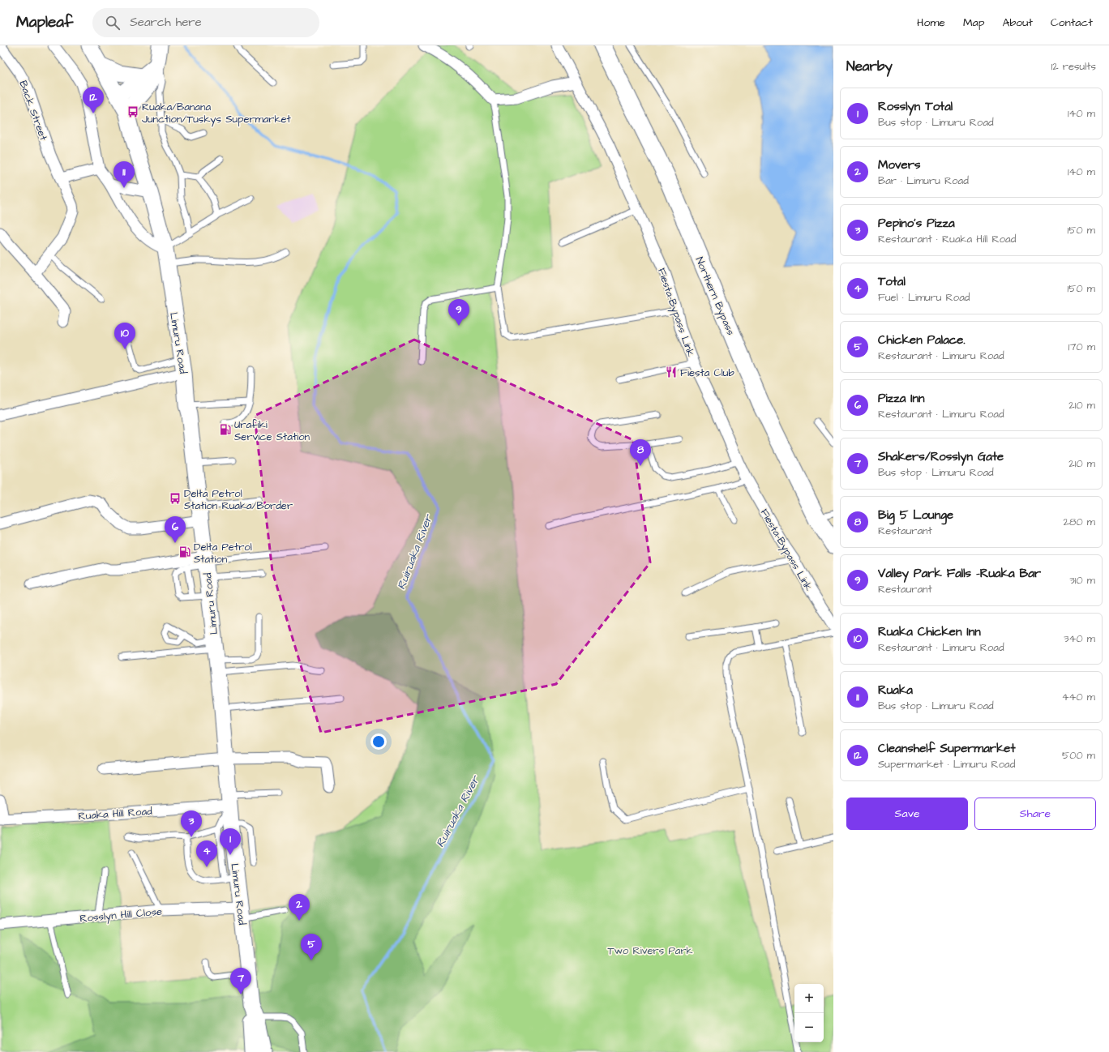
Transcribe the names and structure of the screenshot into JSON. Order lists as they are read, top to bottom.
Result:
{
  "streets": {
    "main road": ["Northern Bypass", "Limuru Road"],
    "street": [
      "Back Street",
      "Fiesta-Bypass Link",
      "Ruaka Hill Road",
      "Rosslyn Hill Close"
    ]
  },
  "crossings": [
    ["Limuru Road", "Ruaka Hill Road"],
    ["Limuru Road", "Rosslyn Hill Close"]
  ],
  "water": ["Ruiruaka River"],
  "parks": ["Two Rivers Park"],
  "places": {
    "bus stop": ["Ruaka/Banana Junction/Tuskys Supermarket", "Delta Petrol Station Ruaka/Border"],
    "restaurant": ["Fiesta Club"],
    "fuel station": ["Urafiki Service Station", "Delta Petrol Station"]
  },
  "page": {
    "header": "Mapleaf",
    "search": "Search here",
    "nav": [
      "Home",
      "Map",
      "About",
      "Contact"
    ],
    "heading": ["Nearby", "12 results"],
    "pins": [
      "12",
      "11",
      "9",
      "10",
      "8",
      "6",
      "3",
      "1",
      "4",
      "2",
      "5",
      "7"
    ],
    "list": [
      {
        "mark": "1",
        "name": "Rosslyn Total",
        "note": "Bus stop · Limuru Road",
        "value": "140 m"
      },
      {
        "mark": "2",
        "name": "Movers",
        "note": "Bar · Limuru Road",
        "value": "140 m"
      },
      {
        "mark": "3",
        "name": "Pepino's Pizza",
        "note": "Restaurant · Ruaka Hill Road",
        "value": "150 m"
      },
      {
        "mark": "4",
        "name": "Total",
        "note": "Fuel · Limuru Road",
        "value": "150 m"
      },
      {
        "mark": "5",
        "name": "Chicken Palace.",
        "note": "Restaurant · Limuru Road",
        "value": "170 m"
      },
      {
        "mark": "6",
        "name": "Pizza Inn",
        "note": "Restaurant · Limuru Road",
        "value": "210 m"
      },
      {
        "mark": "7",
        "name": "Shakers/Rosslyn Gate",
        "note": "Bus stop · Limuru Road",
        "value": "210 m"
      },
      {
        "mark": "8",
        "name": "Big 5 Lounge",
        "note": "Restaurant",
        "value": "280 m"
      },
      {
        "mark": "9",
        "name": "Valley Park Falls -Ruaka Bar",
        "note": "Restaurant",
        "value": "310 m"
      },
      {
        "mark": "10",
        "name": "Ruaka Chicken Inn",
        "note": "Restaurant · Limuru Road",
        "value": "340 m"
      },
      {
        "mark": "11",
        "name": "Ruaka",
        "note": "Bus stop · Limuru Road",
        "value": "440 m"
      },
      {
        "mark": "12",
        "name": "Cleanshelf Supermarket",
        "note": "Supermarket · Limuru Road",
        "value": "500 m"
      }
    ],
    "buttons": ["Save", "Share"],
    "map_buttons": ["+", "−"]
  }
}
